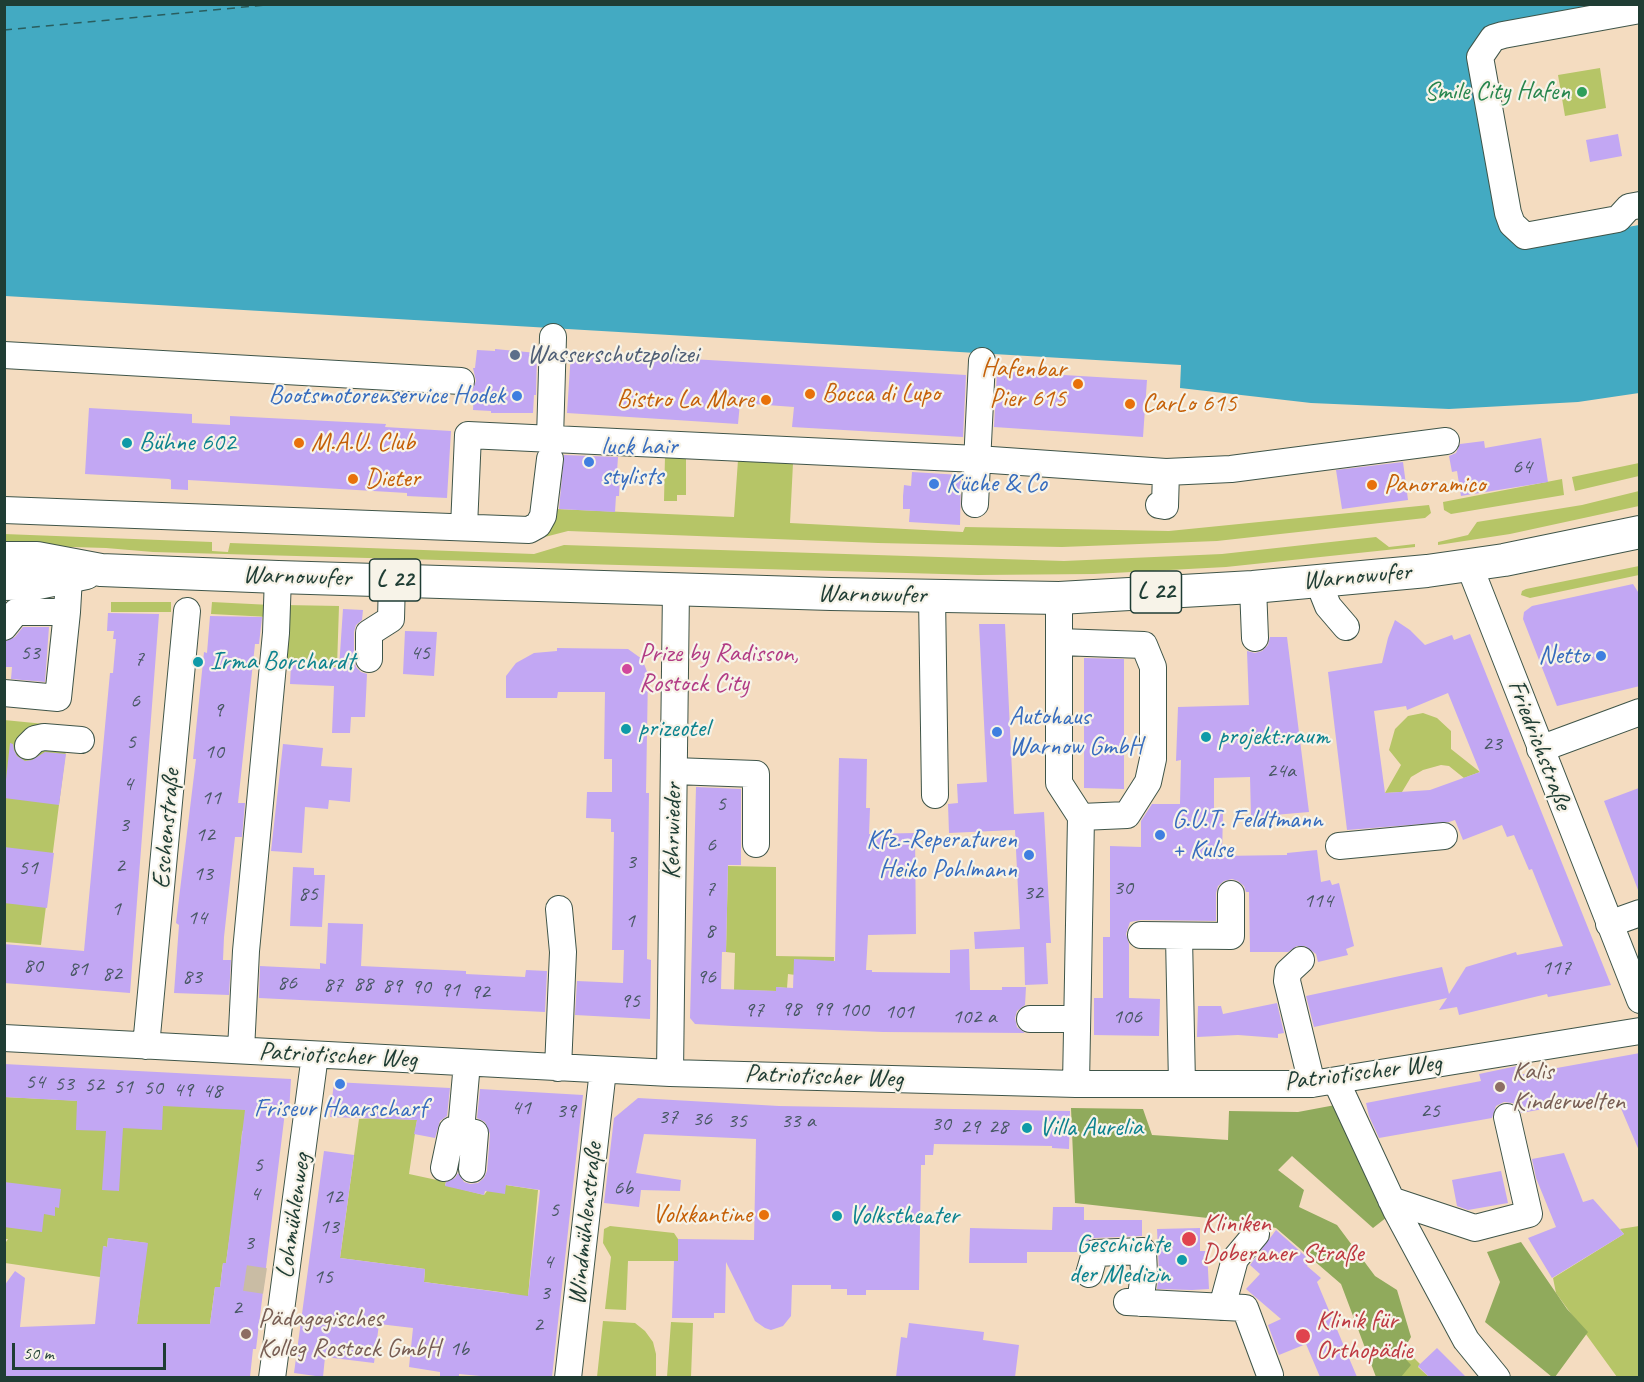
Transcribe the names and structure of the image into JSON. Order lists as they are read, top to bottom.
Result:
{
  "streets": {
    "main road": ["Warnowufer", "L 22"],
    "street": [
      "Friedrichstraße",
      "Eschenstraße",
      "Kehrwieder",
      "Patriotischer Weg",
      "Lohmühlenweg",
      "Windmühlenstraße"
    ]
  },
  "crossings": [
    ["Warnowufer", "Friedrichstraße"],
    ["Warnowufer", "Kehrwieder"],
    ["Eschenstraße", "Patriotischer Weg"],
    ["Kehrwieder", "Patriotischer Weg"],
    ["Patriotischer Weg", "Lohmühlenweg"],
    ["Patriotischer Weg", "Windmühlenstraße"]
  ],
  "places": [
    "Smile City Hafen",
    "Wasserschutzpolizei",
    "Hafenbar Pier 615",
    "Bocca di Lupo",
    "Bootsmotorenservice Hodek",
    "Bistro La Mare",
    "CarLo 615",
    "Bühne 602",
    "M.A.U. Club",
    "luck hair stylists",
    "Dieter",
    "Küche & Co",
    "Panoramico",
    "Netto",
    "Irma Borchardt",
    "Prize by Radisson, Rostock City",
    "prizeotel",
    "Autohaus Warnow GmbH",
    "projekt:raum",
    "G.U.T. Feldtmann + Kulse",
    "Kfz.-Reperaturen Heiko Pohlmann",
    "Friseur Haarscharf",
    "Kalis Kinderwelten",
    "Villa Aurelia",
    "Volxkantine",
    "Volkstheater",
    "Kliniken Doberaner Straße",
    "Geschichte der Medizin",
    "Pädagogisches Kolleg Rostock GmbH",
    "Klinik für Orthopädie"
  ],
  "house_numbers": [
    "64",
    "53",
    "45",
    "7",
    "6",
    "9",
    "5",
    "23",
    "10",
    "24a",
    "4",
    "11",
    "5",
    "3",
    "12",
    "6",
    "3",
    "2",
    "51",
    "13",
    "30",
    "7",
    "32",
    "85",
    "114",
    "1",
    "14",
    "1",
    "8",
    "80",
    "117",
    "81",
    "82",
    "83",
    "96",
    "86",
    "88",
    "87",
    "89",
    "90",
    "91",
    "92",
    "95",
    "98",
    "99",
    "97",
    "100",
    "101",
    "102 a",
    "106",
    "54",
    "53",
    "52",
    "51",
    "50",
    "49",
    "48",
    "41",
    "39",
    "25",
    "37",
    "36",
    "35",
    "33 a",
    "30",
    "29",
    "28",
    "5",
    "6b",
    "4",
    "12",
    "5",
    "13",
    "3",
    "4",
    "15",
    "3",
    "2",
    "2",
    "1b"
  ],
  "scale_bar": "50 m"
}
